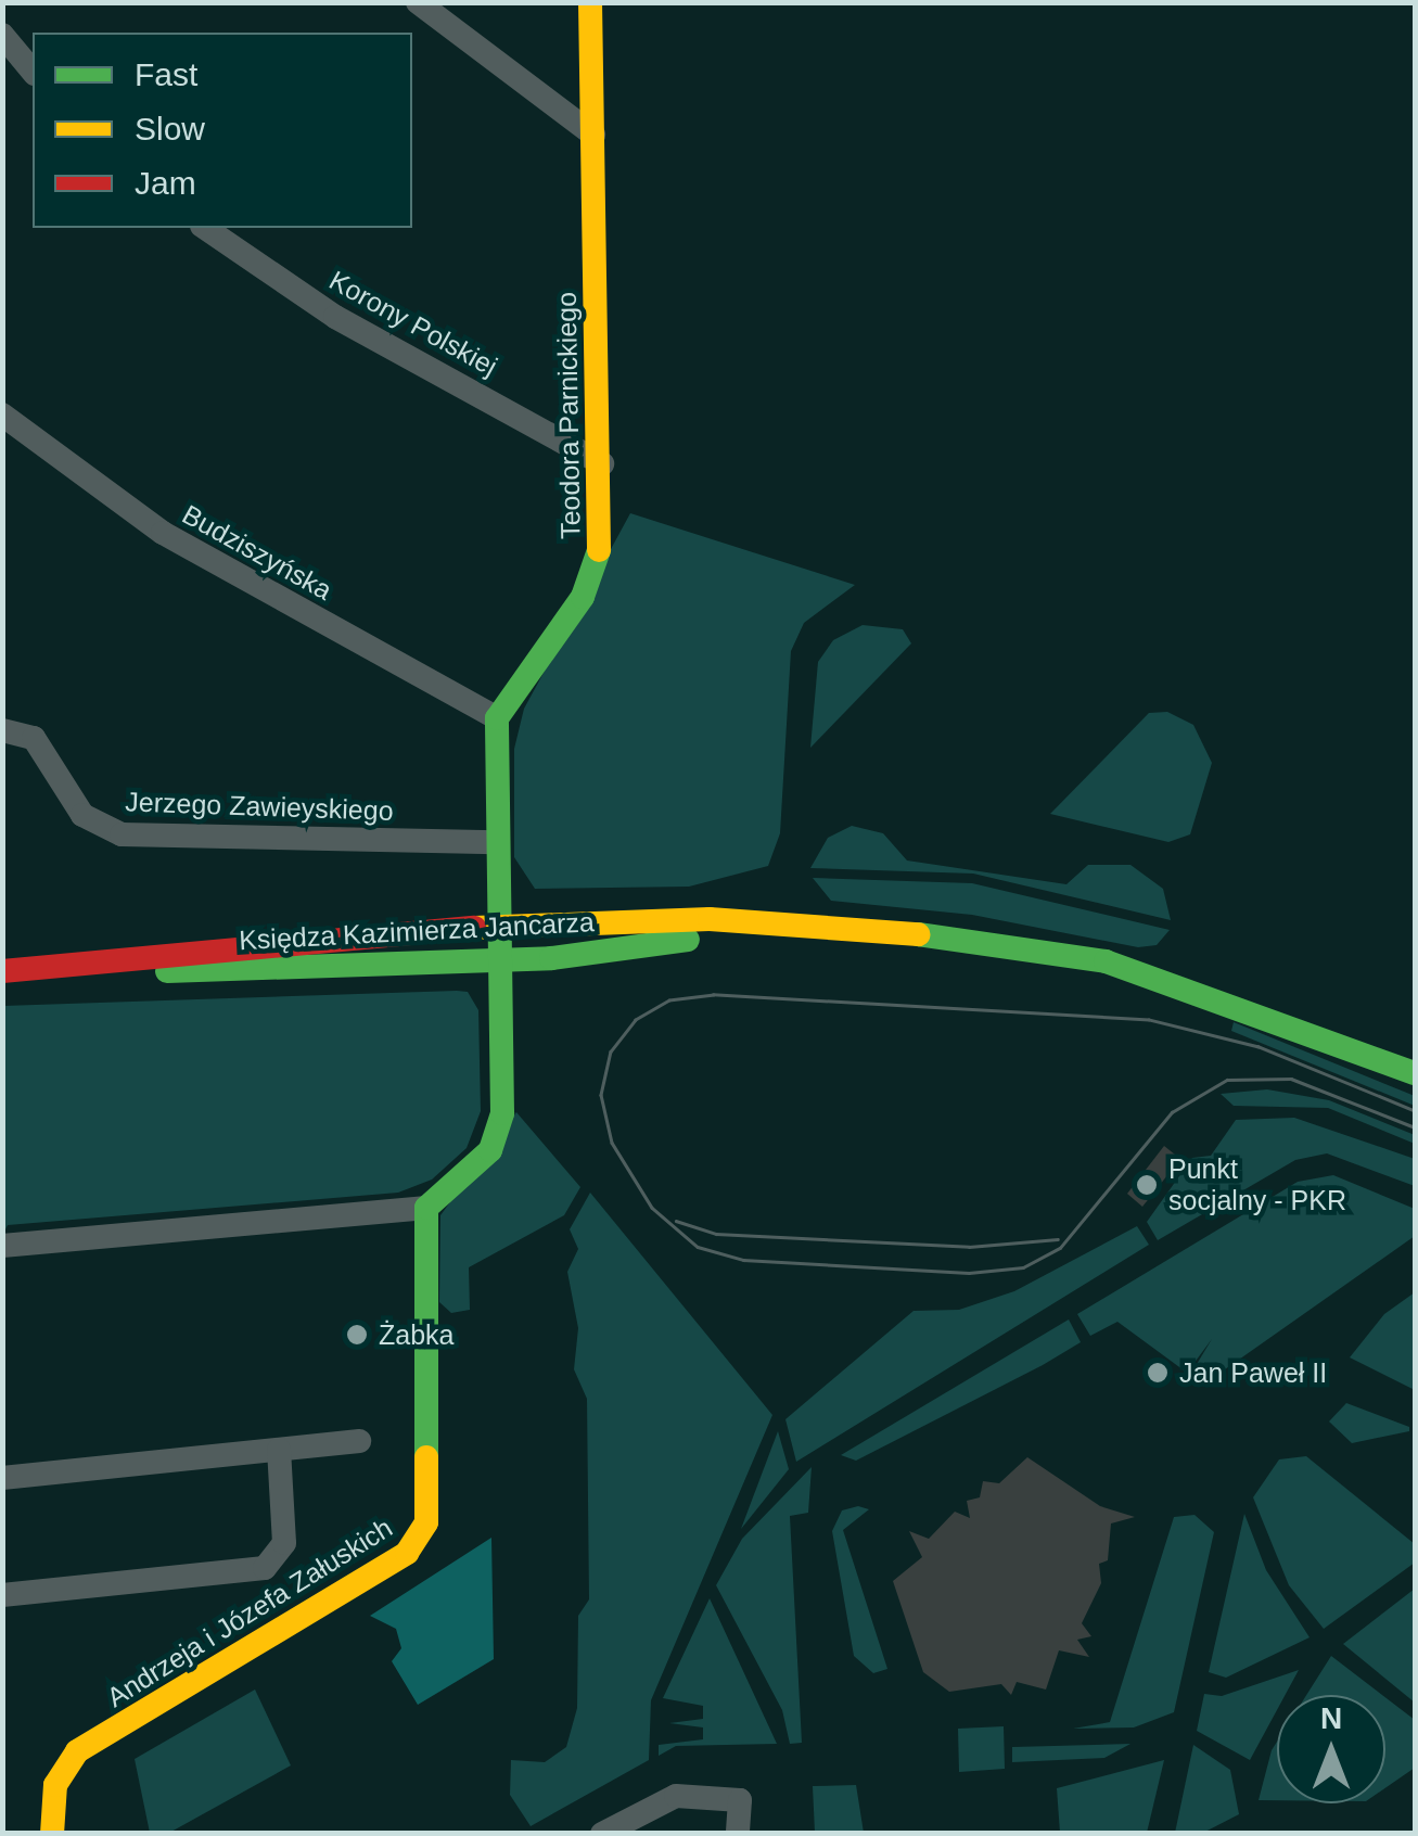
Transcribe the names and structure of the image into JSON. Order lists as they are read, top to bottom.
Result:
{
  "streets": {
    "street": [
      "Korony Polskiej",
      "Teodora Parnickiego",
      "Budziszyńska",
      "Jerzego Zawieyskiego",
      "Księdza Kazimierza Jancarza",
      "Andrzeja i Józefa Załuskich"
    ]
  },
  "crossings": [
    ["Korony Polskiej", "Teodora Parnickiego"],
    ["Teodora Parnickiego", "Budziszyńska"]
  ],
  "places": ["Punkt socjalny - PKR", "Żabka", "Jan Paweł II"],
  "legend": ["Fast", "Slow", "Jam"],
  "north": "top"
}
